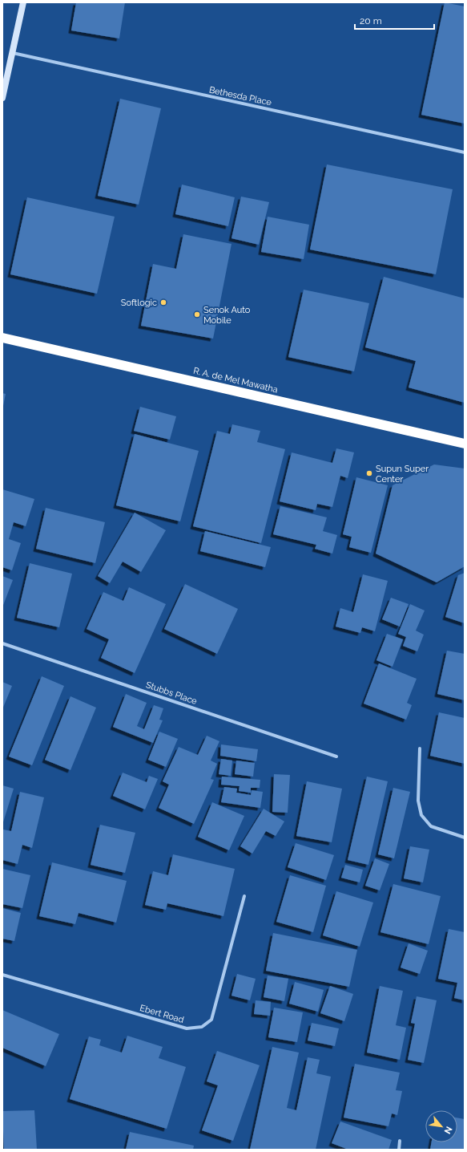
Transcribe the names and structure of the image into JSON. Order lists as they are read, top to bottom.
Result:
{
  "streets": {
    "highway": ["R. A. de Mel Mawatha"],
    "street": ["Bethesda Place", "Stubbs Place", "Ebert Road"]
  },
  "places": ["Softlogic", "Senok Auto Mobile", "Supun Super Center"],
  "scale_bar": "20 m",
  "north": "bottom right"
}
